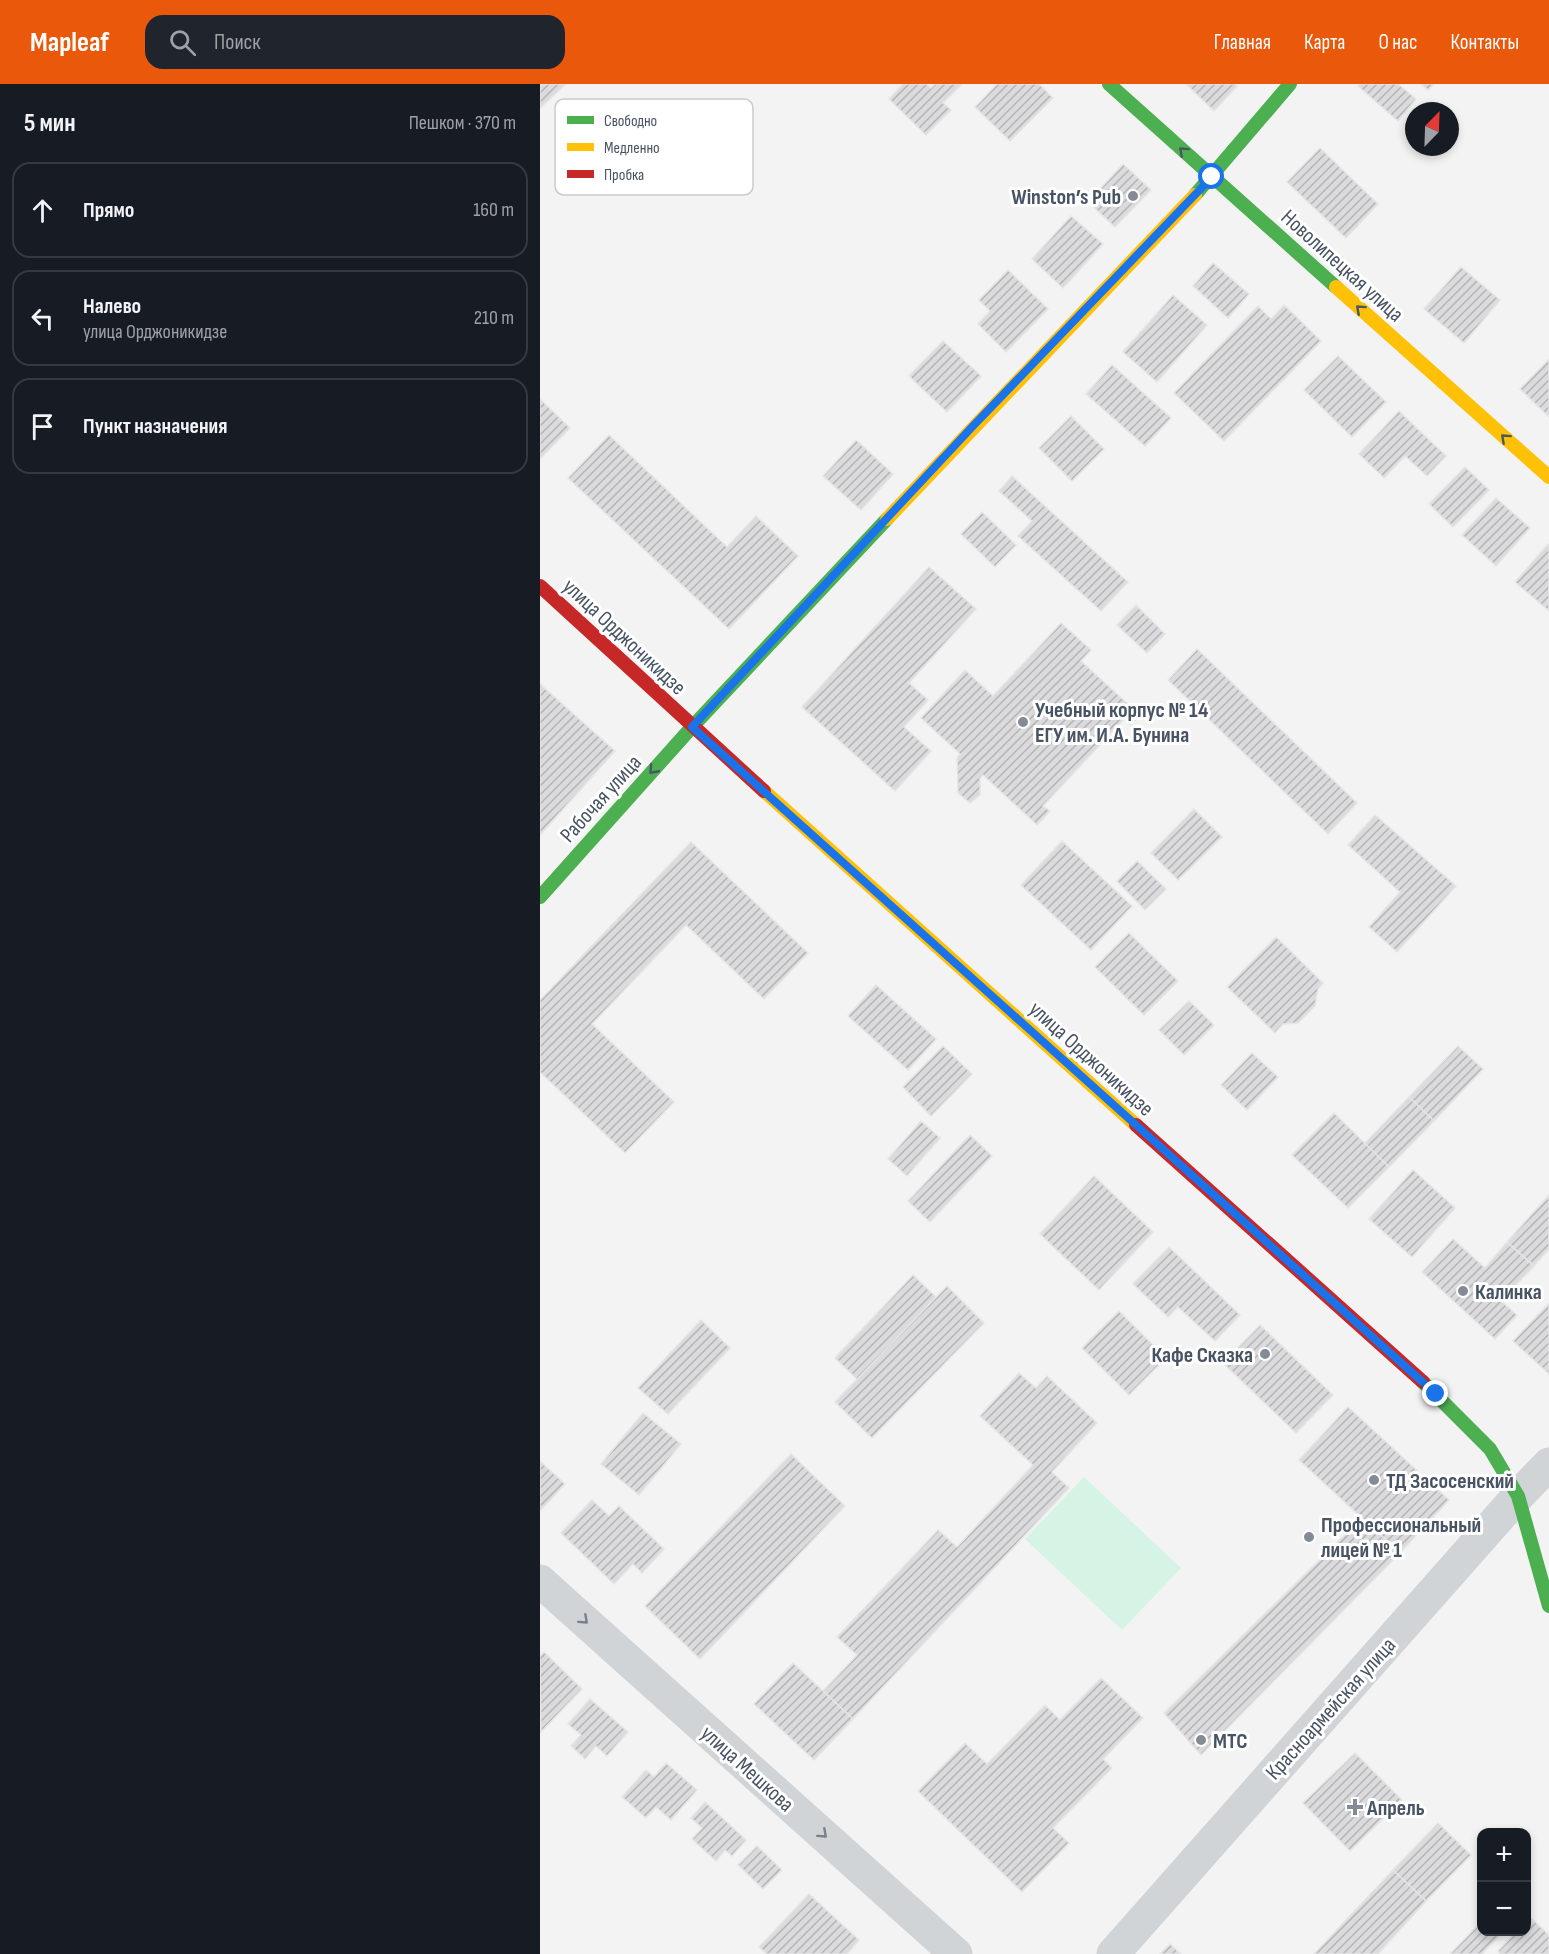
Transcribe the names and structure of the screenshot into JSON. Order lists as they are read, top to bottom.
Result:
{
  "streets": {
    "street": [
      "Новолипецкая улица",
      "улица Орджоникидзе",
      "Рабочая улица",
      "Красноармейская улица",
      "улица Мешкова"
    ]
  },
  "crossings": [
    ["Новолипецкая улица", "Рабочая улица"],
    ["улица Орджоникидзе", "Рабочая улица"],
    ["улица Орджоникидзе", "Красноармейская улица"]
  ],
  "one_way": ["Новолипецкая улица", "улица Мешкова"],
  "places": {
    "other": [
      "Winston’s Pub",
      "Учебный корпус № 14 ЕГУ им. И.А. Бунина",
      "Калинка",
      "Кафе Сказка",
      "ТД Засосенский",
      "Профессиональный лицей № 1",
      "МТС"
    ],
    "health": ["Апрель"]
  },
  "legend": ["Свободно", "Медленно", "Пробка"],
  "north": "top right",
  "page": {
    "header": "Mapleaf",
    "search": "Поиск",
    "nav": [
      "Главная",
      "Карта",
      "О нас",
      "Контакты"
    ],
    "heading": ["5 мин", "Пешком · 370 m"],
    "list": [
      ["Прямо", "160 m"],
      ["Налево", "улица Орджоникидзе", "210 m"],
      "Пункт назначения"
    ],
    "map_buttons": ["+", "−"]
  }
}
